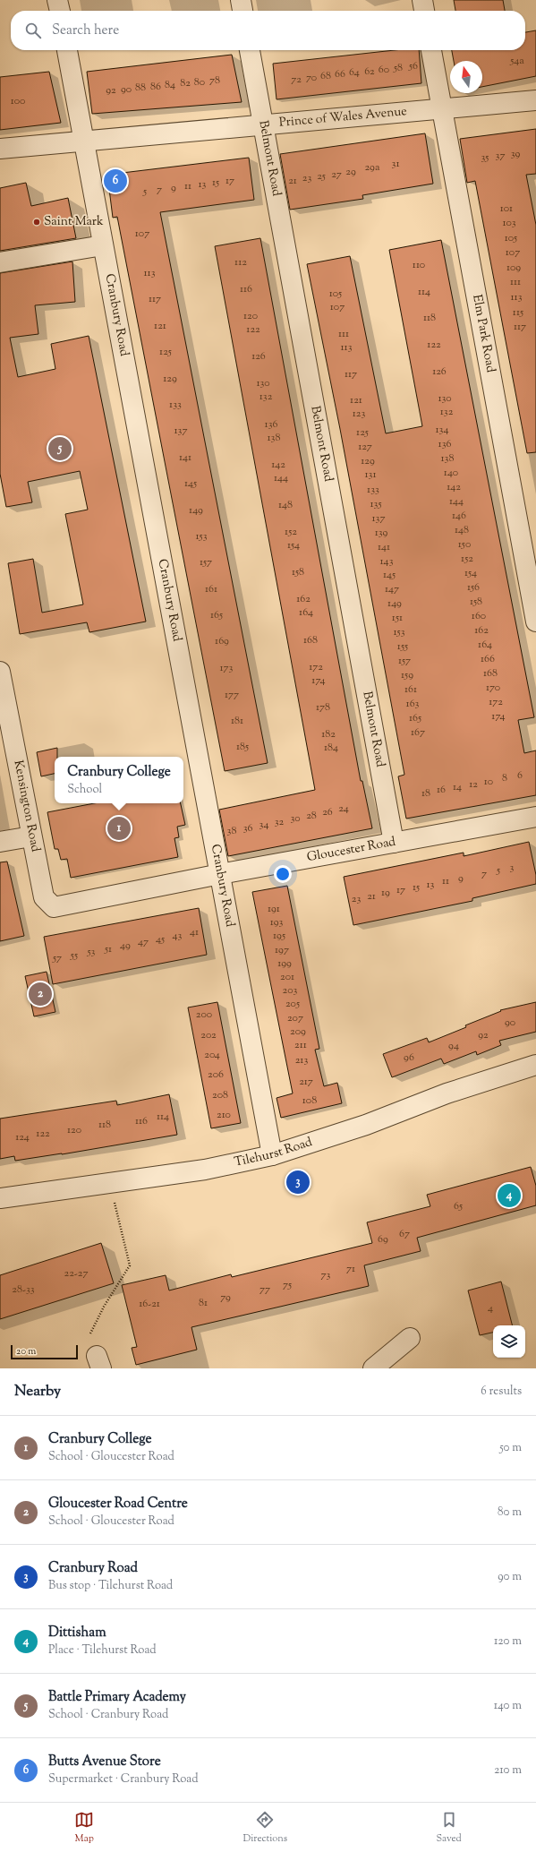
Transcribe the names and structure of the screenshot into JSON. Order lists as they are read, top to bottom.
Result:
{
  "streets": {
    "street": [
      "Prince of Wales Avenue",
      "Belmont Road",
      "Cranbury Road",
      "Elm Park Road",
      "Kensington Road",
      "Gloucester Road",
      "Tilehurst Road"
    ]
  },
  "crossings": [
    ["Prince of Wales Avenue", "Belmont Road"],
    ["Prince of Wales Avenue", "Cranbury Road"],
    ["Prince of Wales Avenue", "Elm Park Road"],
    ["Belmont Road", "Gloucester Road"],
    ["Cranbury Road", "Gloucester Road"],
    ["Cranbury Road", "Tilehurst Road"],
    ["Kensington Road", "Gloucester Road"]
  ],
  "places": ["Saint Mark"],
  "house_numbers": [
    "54a",
    "56",
    "58",
    "60",
    "62",
    "64",
    "66",
    "68",
    "70",
    "72",
    "78",
    "80",
    "82",
    "84",
    "86",
    "88",
    "90",
    "92",
    "100",
    "39",
    "37",
    "35",
    "31",
    "29a",
    "29",
    "27",
    "25",
    "23",
    "17",
    "21",
    "15",
    "13",
    "11",
    "9",
    "7",
    "5",
    "101",
    "103",
    "107",
    "105",
    "107",
    "112",
    "110",
    "109",
    "113",
    "111",
    "116",
    "114",
    "105",
    "113",
    "117",
    "107",
    "115",
    "120",
    "118",
    "121",
    "117",
    "122",
    "111",
    "122",
    "113",
    "125",
    "126",
    "126",
    "117",
    "129",
    "130",
    "132",
    "130",
    "121",
    "133",
    "132",
    "123",
    "136",
    "134",
    "137",
    "125",
    "138",
    "136",
    "127",
    "141",
    "138",
    "129",
    "142",
    "140",
    "131",
    "144",
    "145",
    "142",
    "133",
    "144",
    "135",
    "148",
    "149",
    "146",
    "137",
    "148",
    "152",
    "139",
    "153",
    "150",
    "154",
    "141",
    "152",
    "143",
    "157",
    "158",
    "154",
    "145",
    "156",
    "161",
    "147",
    "162",
    "158",
    "149",
    "164",
    "165",
    "160",
    "151",
    "162",
    "153",
    "168",
    "169",
    "164",
    "155",
    "166",
    "157",
    "172",
    "173",
    "168",
    "159",
    "174",
    "170",
    "161",
    "177",
    "172",
    "163",
    "178",
    "174",
    "165",
    "181",
    "167",
    "182",
    "185",
    "184",
    "6",
    "8",
    "10",
    "12",
    "14",
    "16",
    "18",
    "24",
    "26",
    "28",
    "30",
    "32",
    "34",
    "36",
    "38",
    "3",
    "5",
    "7",
    "9",
    "11",
    "13",
    "15",
    "17",
    "19",
    "21",
    "23",
    "191",
    "193",
    "41",
    "43",
    "195",
    "45",
    "47",
    "49",
    "51",
    "197",
    "53",
    "55",
    "57",
    "199",
    "201",
    "203",
    "205",
    "200",
    "207",
    "90",
    "209",
    "202",
    "92",
    "211",
    "94",
    "204",
    "96",
    "213",
    "206",
    "217",
    "208",
    "108",
    "210",
    "114",
    "116",
    "118",
    "120",
    "122",
    "124",
    "65",
    "67",
    "69",
    "71",
    "22-27",
    "73",
    "75",
    "28-33",
    "77",
    "79",
    "81",
    "16-21",
    "4"
  ],
  "scale_bar": "20 m",
  "north": "top",
  "page": {
    "search": "Search here",
    "pins": [
      "6",
      "5",
      "1",
      "2",
      "3",
      "4"
    ],
    "popup": ["Cranbury College", "School"],
    "scale": "20 m",
    "heading": ["Nearby", "6 results"],
    "list": [
      {
        "mark": "1",
        "name": "Cranbury College",
        "note": "School · Gloucester Road",
        "value": "50 m"
      },
      {
        "mark": "2",
        "name": "Gloucester Road Centre",
        "note": "School · Gloucester Road",
        "value": "80 m"
      },
      {
        "mark": "3",
        "name": "Cranbury Road",
        "note": "Bus stop · Tilehurst Road",
        "value": "90 m"
      },
      {
        "mark": "4",
        "name": "Dittisham",
        "note": "Place · Tilehurst Road",
        "value": "120 m"
      },
      {
        "mark": "5",
        "name": "Battle Primary Academy",
        "note": "School · Cranbury Road",
        "value": "140 m"
      },
      {
        "mark": "6",
        "name": "Butts Avenue Store",
        "note": "Supermarket · Cranbury Road",
        "value": "210 m"
      }
    ],
    "nav": ["Map", "Directions", "Saved"]
  }
}
